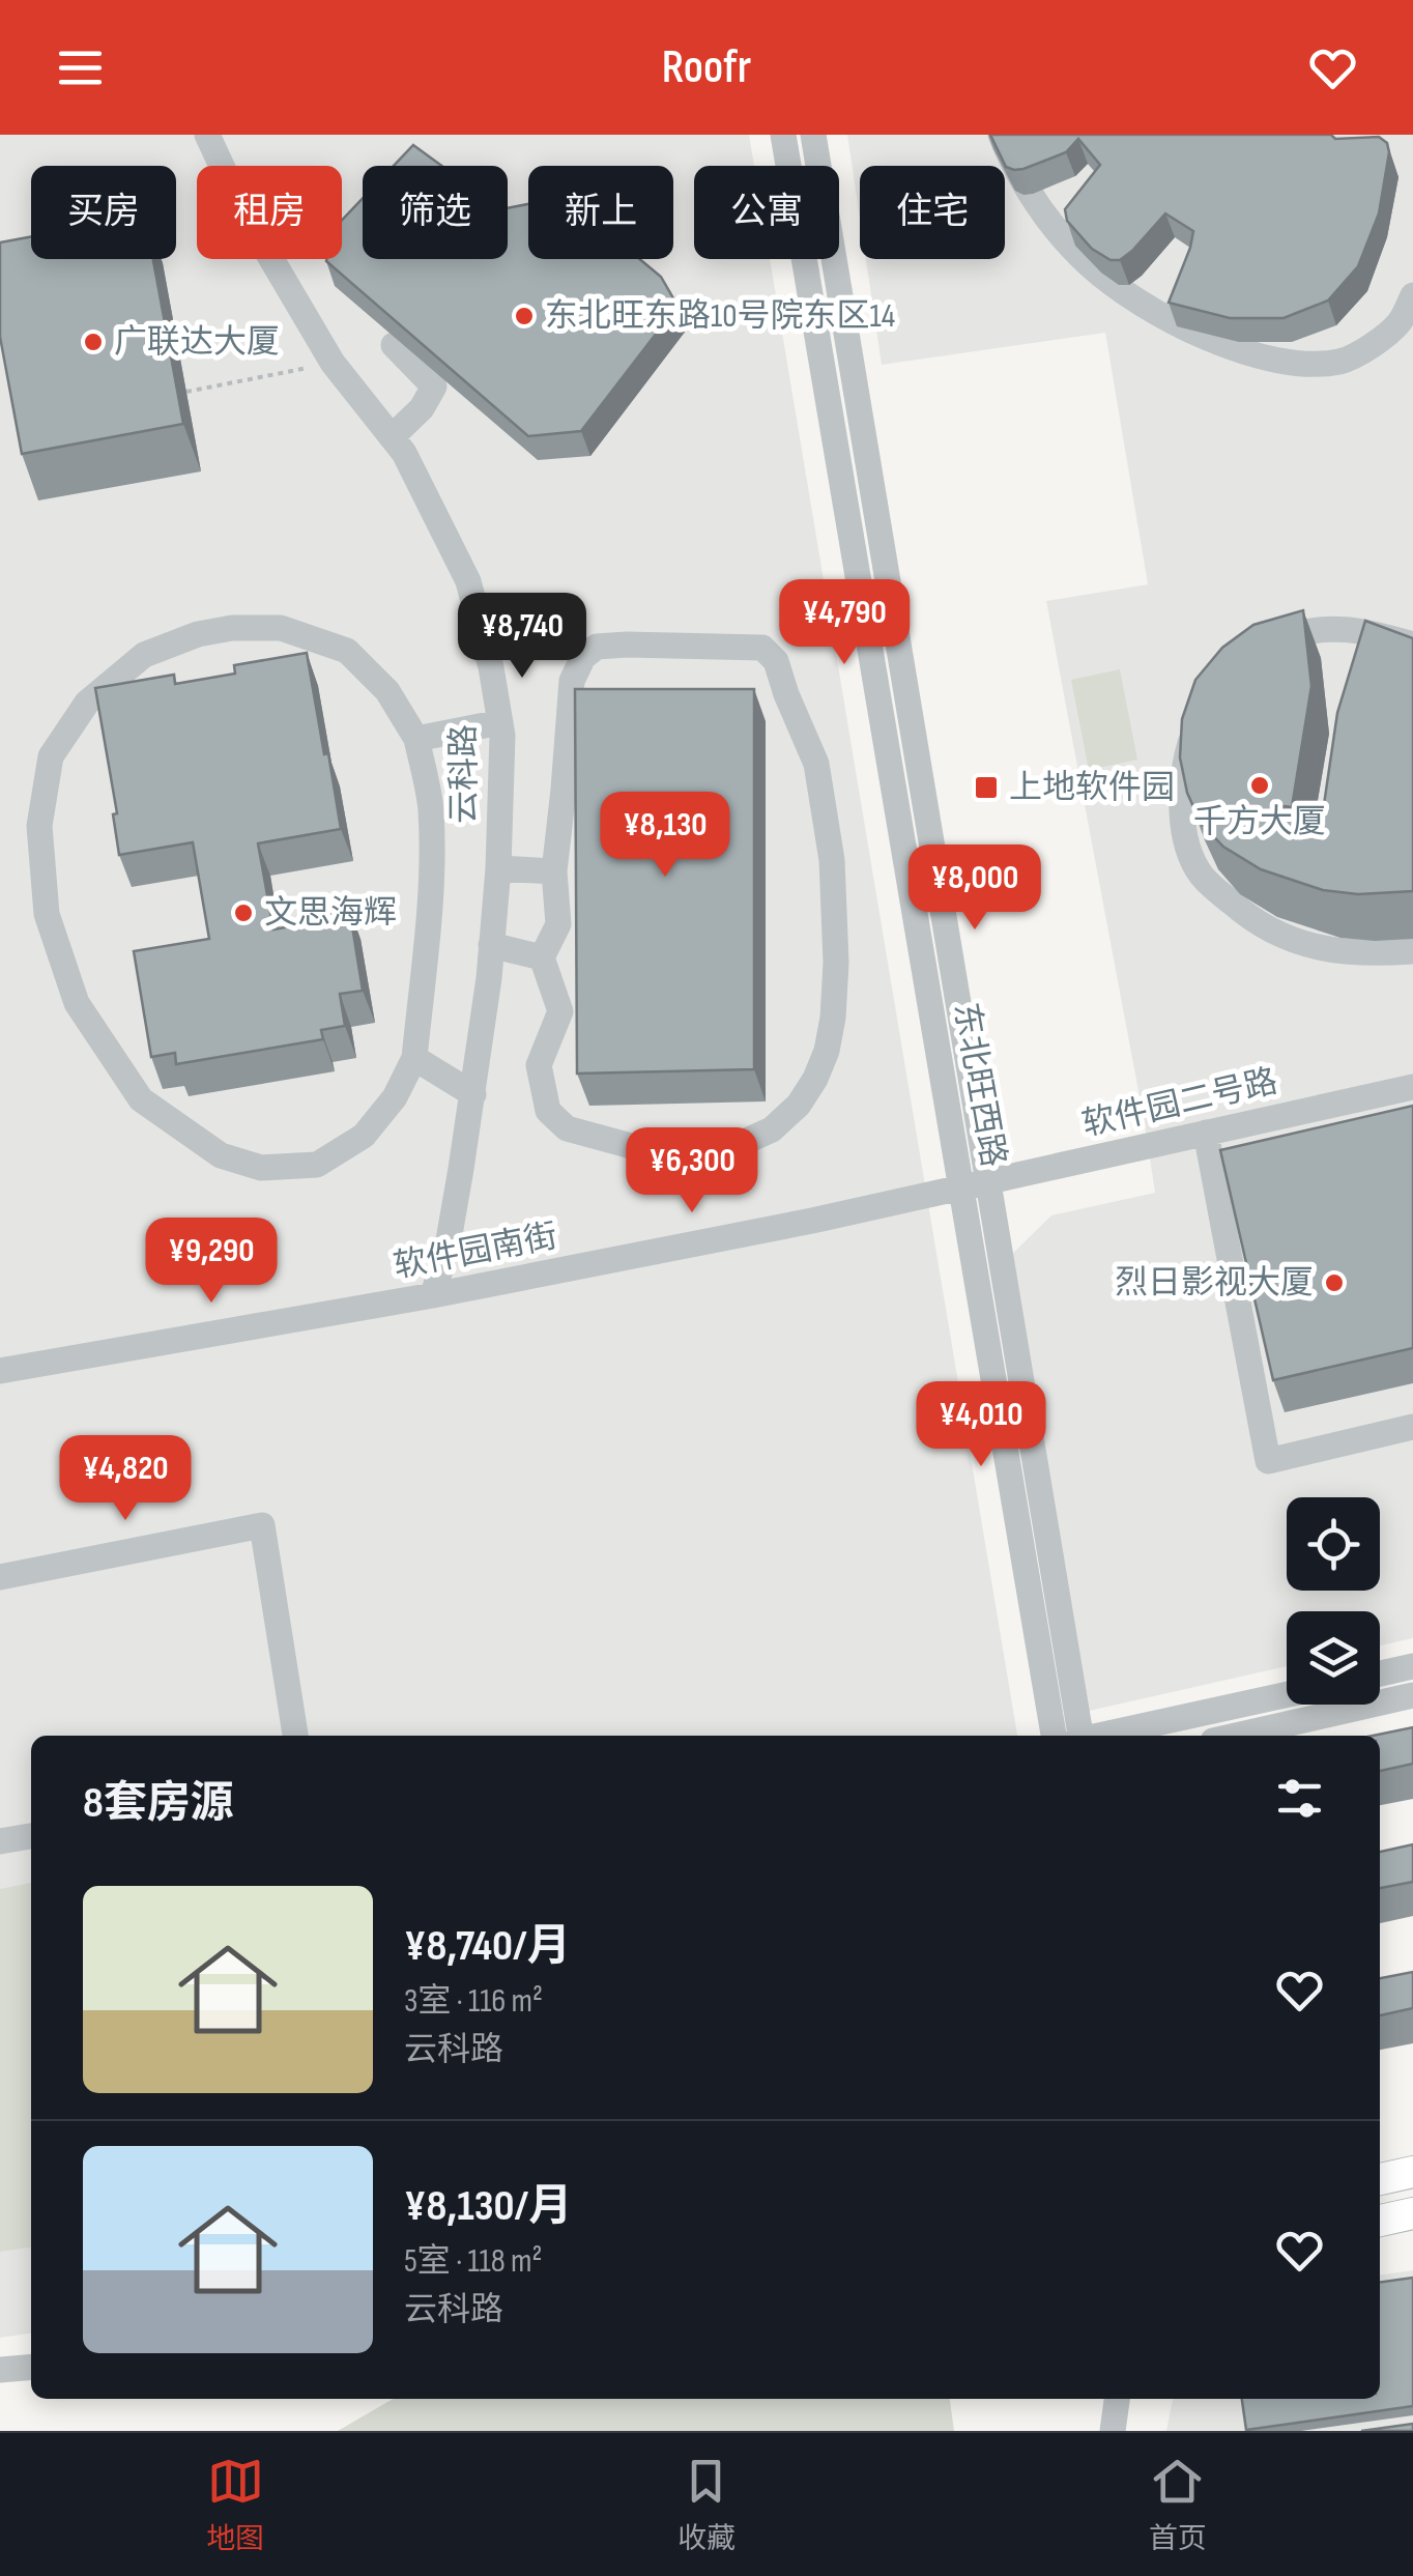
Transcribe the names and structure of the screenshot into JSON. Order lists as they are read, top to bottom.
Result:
{
  "streets": {
    "street": [
      "云科路",
      "东北旺西路",
      "软件园二号路",
      "软件园南街"
    ]
  },
  "crossings": [
    ["云科路", "软件园南街"],
    ["东北旺西路", "软件园二号路"],
    ["东北旺西路", "软件园南街"],
    ["软件园二号路", "软件园南街"]
  ],
  "places": {
    "other": [
      "东北旺东路10号院东区14",
      "广联达大厦",
      "千方大厦",
      "文思海辉",
      "烈日影视大厦"
    ],
    "transit": ["上地软件园"]
  },
  "page": {
    "header": "Roofr",
    "chip": [
      "买房",
      "租房",
      "筛选",
      "新上",
      "公寓",
      "住宅"
    ],
    "price": [
      "¥4,790",
      "¥8,740",
      "¥8,130",
      "¥8,000",
      "¥6,300",
      "¥9,290",
      "¥4,010",
      "¥4,820"
    ],
    "heading": "8套房源",
    "list": [
      {
        "name": "¥8,740/月",
        "note": "3室 · 116 m² · 云科路"
      },
      {
        "name": "¥8,130/月",
        "note": "5室 · 118 m² · 云科路"
      }
    ],
    "tabs": ["地图", "收藏", "首页"]
  }
}
